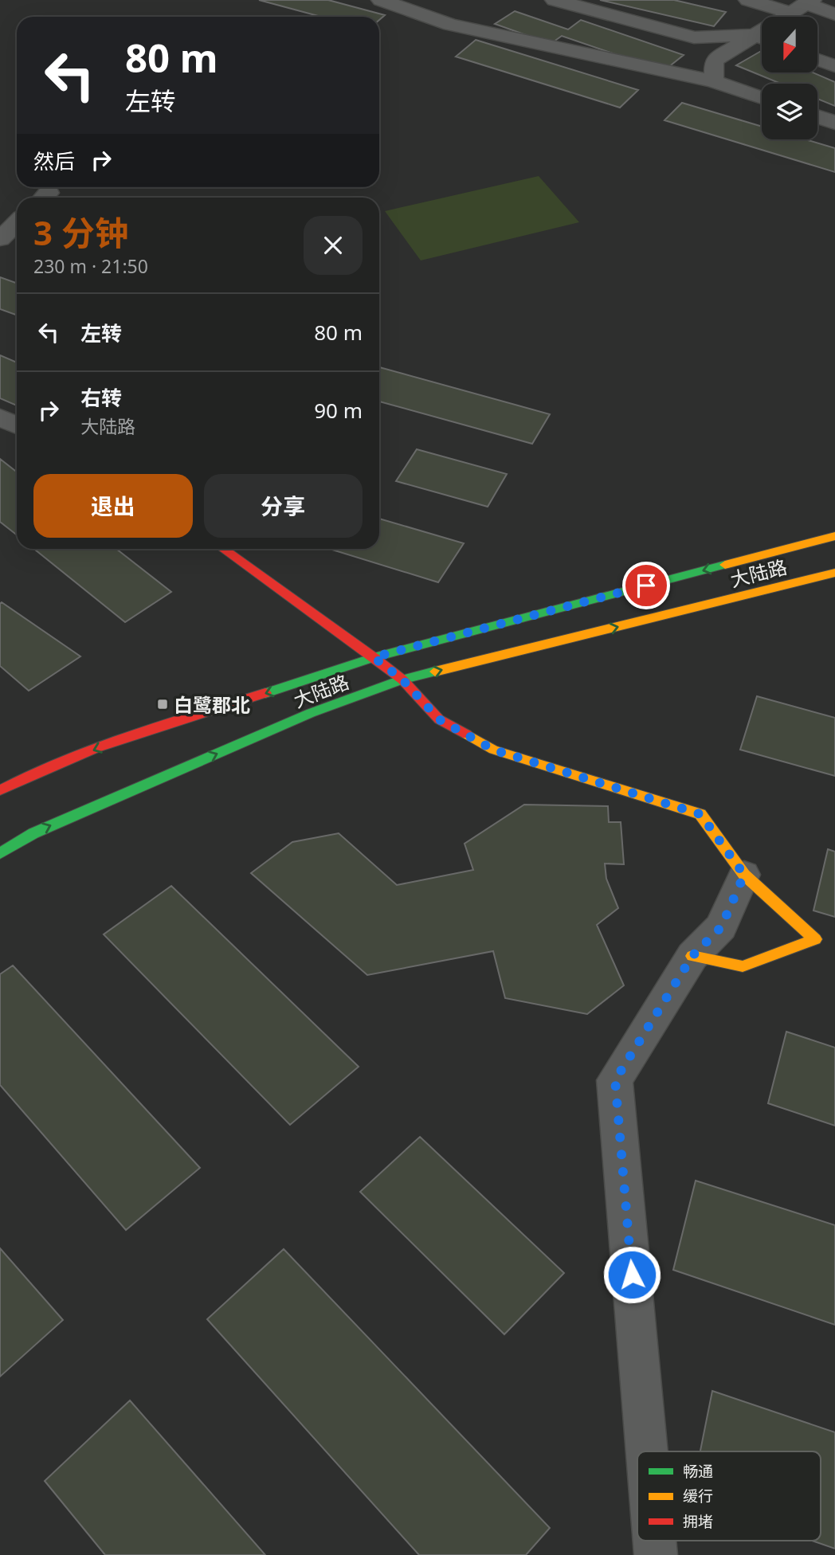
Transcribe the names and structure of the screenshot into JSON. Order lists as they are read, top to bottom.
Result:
{
  "streets": {
    "main road": ["大陆路"]
  },
  "places": {
    "transit": ["白鹭郡北"]
  },
  "legend": ["畅通", "缓行", "拥堵"],
  "north": "bottom",
  "page": {
    "turn": ["80 m", "左转"],
    "then": "然后",
    "heading": ["3 分钟", "230 m · 21:50"],
    "list": [
      {
        "name": "左转",
        "value": "80 m"
      },
      {
        "name": "右转",
        "note": "大陆路",
        "value": "90 m"
      }
    ],
    "buttons": ["退出", "分享"]
  }
}
